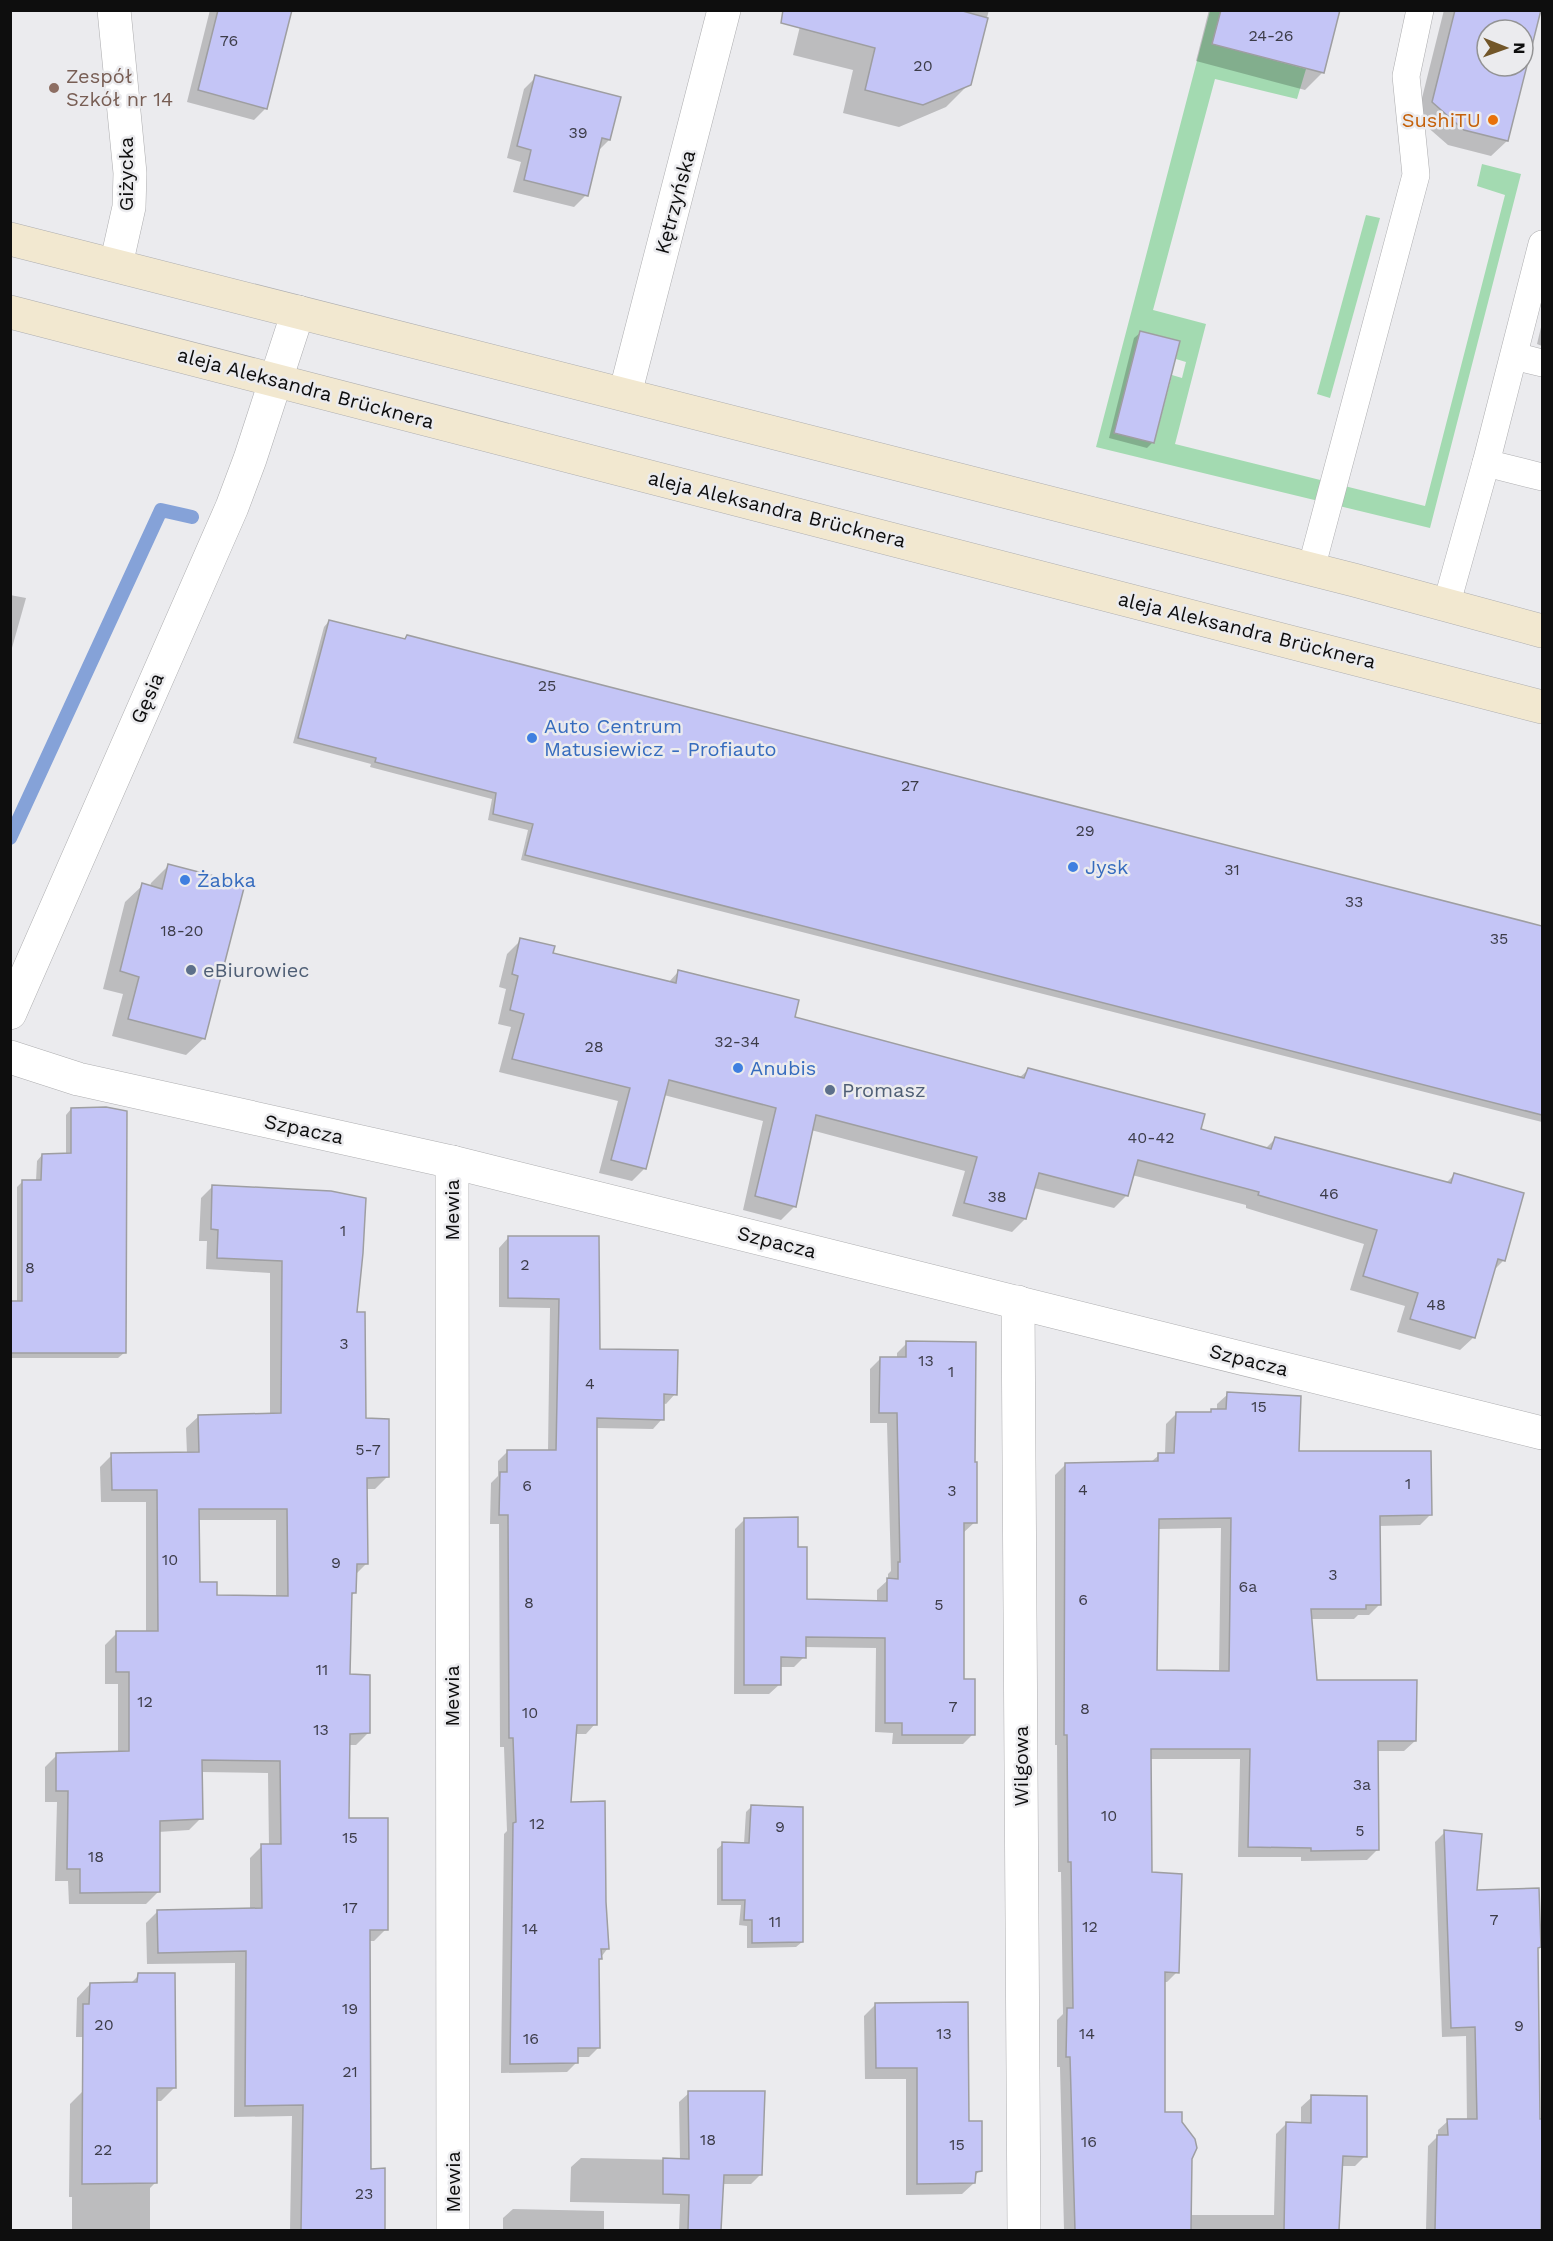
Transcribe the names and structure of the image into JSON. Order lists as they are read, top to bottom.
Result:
{
  "streets": {
    "main road": ["aleja Aleksandra Brücknera"],
    "street": [
      "Giżycka",
      "Kętrzyńska",
      "Gęsia",
      "Szpacza",
      "Mewia",
      "Wilgowa"
    ]
  },
  "crossings": [
    ["aleja Aleksandra Brücknera", "Gęsia"],
    ["Szpacza", "Mewia"],
    ["Szpacza", "Wilgowa"]
  ],
  "places": [
    "Zespół Szkół nr 14",
    "SushiTU",
    "Auto Centrum Matusiewicz - Profiauto",
    "Jysk",
    "Żabka",
    "eBiurowiec",
    "Anubis",
    "Promasz"
  ],
  "house_numbers": [
    "24-26",
    "76",
    "20",
    "39",
    "25",
    "27",
    "29",
    "31",
    "33",
    "18-20",
    "35",
    "32-34",
    "28",
    "40-42",
    "46",
    "38",
    "1",
    "2",
    "8",
    "48",
    "3",
    "13",
    "1",
    "4",
    "15",
    "5-7",
    "1",
    "6",
    "4",
    "3",
    "10",
    "9",
    "3",
    "6a",
    "6",
    "8",
    "5",
    "11",
    "12",
    "7",
    "8",
    "10",
    "13",
    "3a",
    "10",
    "12",
    "9",
    "5",
    "15",
    "18",
    "17",
    "7",
    "11",
    "12",
    "14",
    "19",
    "20",
    "9",
    "13",
    "14",
    "16",
    "21",
    "18",
    "16",
    "15",
    "22",
    "23"
  ],
  "north": "right"
}
